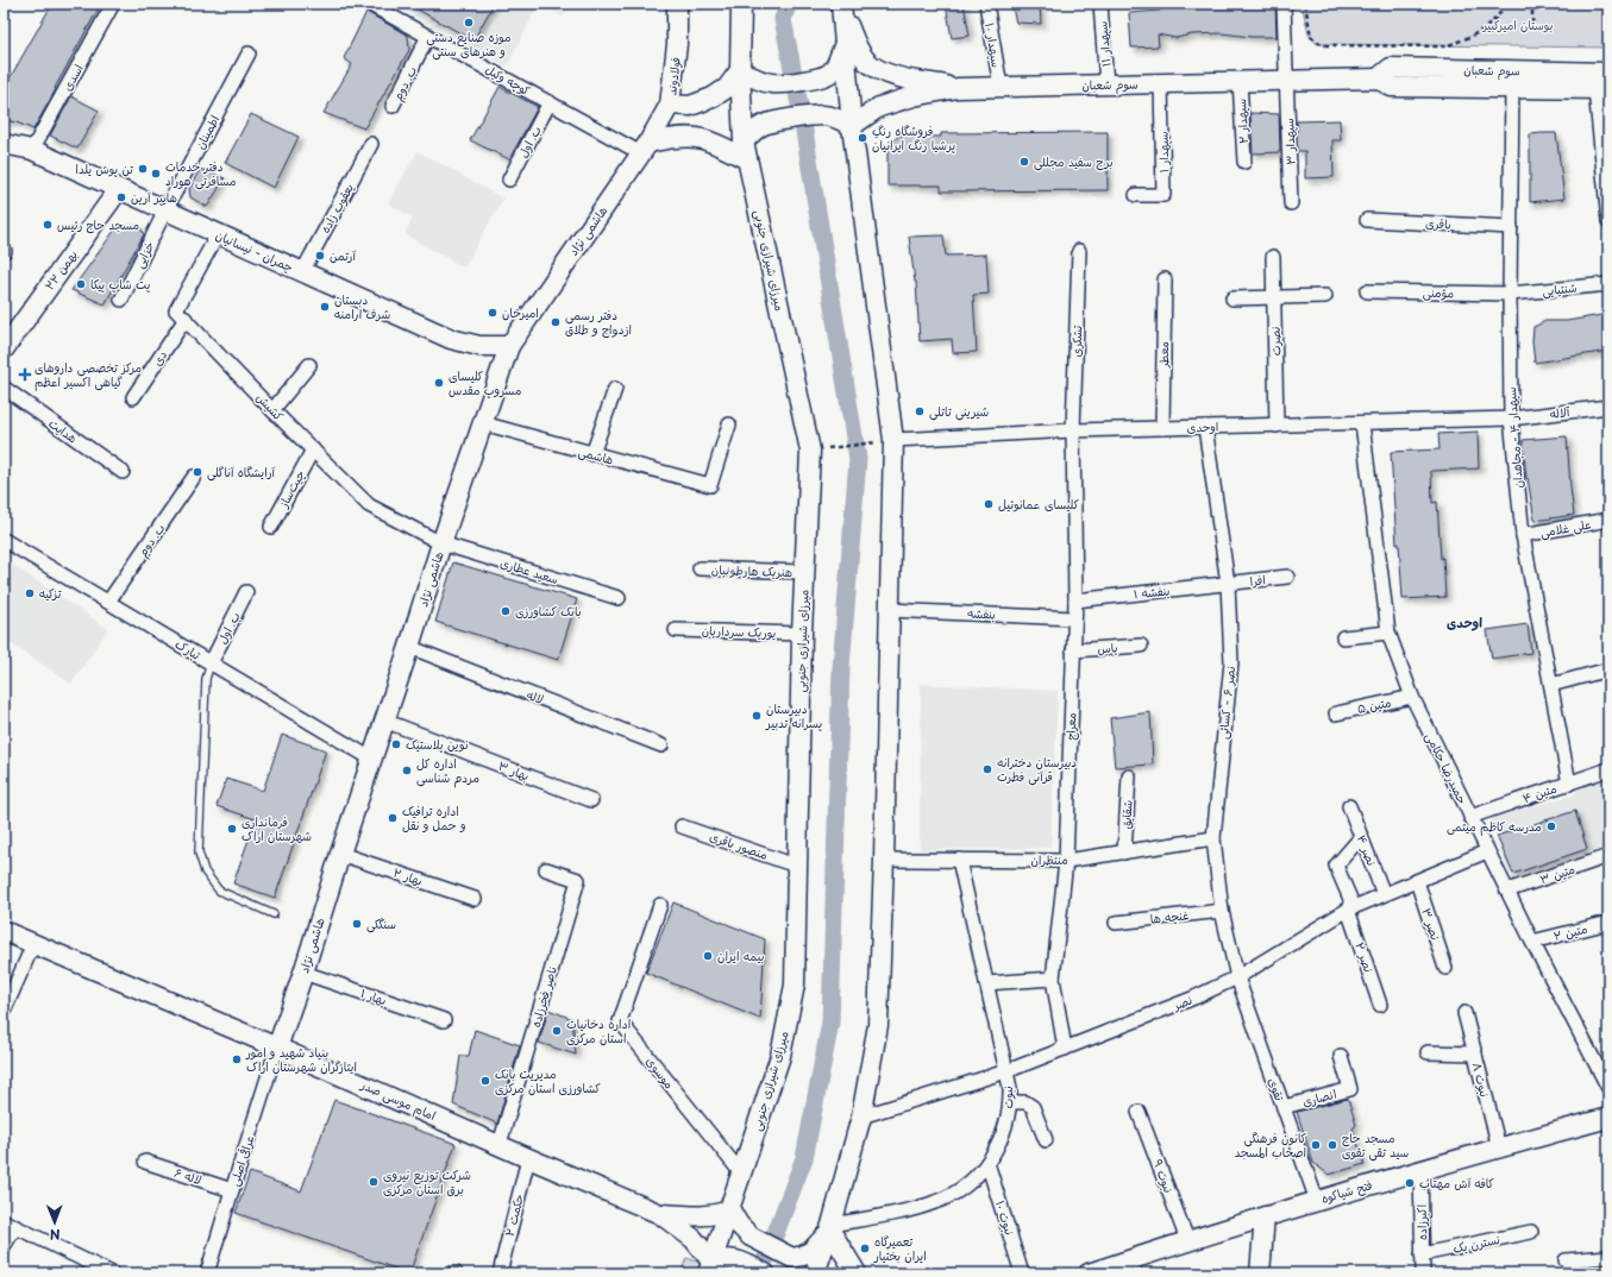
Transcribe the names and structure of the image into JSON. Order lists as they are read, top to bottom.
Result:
{
  "streets": {
    "street": [
      "سپهدار ۱۱",
      "سپهدار ۱۰",
      "سوم شعبان",
      "فولادوند",
      "اسدی",
      "کوچه وکیل",
      "ب. دوم",
      "سپهدار ۲",
      "اطمینان",
      "ب. اول",
      "سپهدار ۳",
      "سپهدار ۱",
      "یعقوب زاده",
      "باقری",
      "هاشمی نژاد",
      "چمران - نیسانیان",
      "خزایی",
      "میرزای شیرازی جنوبی",
      "۲۲ بهمن",
      "شنتیایی",
      "مؤمنی",
      "تشکری",
      "نصرت",
      "معطر",
      "دی",
      "کشیش",
      "آلاله",
      "اوحدی",
      "هدایت",
      "سپهدار ۴ - مجاهدان",
      "هاشمی",
      "چیت‌ساز",
      "علی غلامی",
      "سعید عطاری",
      "هنریک هارطونیان",
      "افرا",
      "بنفشه ۱",
      "بنفشه",
      "یوریک سرداریان",
      "یاس",
      "تبارک",
      "لاله",
      "نصر ۶ - کسائی",
      "متین ۵",
      "معراج",
      "حمیدرضا حکامی",
      "بهار ۳",
      "متین ۴",
      "شقایق",
      "منصور باقری",
      "نصر ۴",
      "منتظران",
      "متین ۳",
      "بهار ۲",
      "غنچه ها",
      "نصر ۳",
      "متین ۲",
      "نصر ۲",
      "بهار ۱",
      "ناصر فخرزاده",
      "نصر",
      "موسوی",
      "نبوت ۸",
      "تقوی",
      "نبوت",
      "انصاری",
      "امام موسی صدر",
      "عراقی اصلی",
      "لاله ۶",
      "نبوت ۹",
      "فتح شیاکوه",
      "حکمت ۲",
      "نبوت ۱۰",
      "اکبرزاده",
      "نسترن یک"
    ]
  },
  "crossings": [
    ["سپهدار ۱۱", "سوم شعبان"],
    ["سپهدار ۱۰", "سوم شعبان"],
    ["سوم شعبان", "سپهدار ۲"],
    ["سوم شعبان", "سپهدار ۳"],
    ["سوم شعبان", "سپهدار ۱"],
    ["سوم شعبان", "سپهدار ۴ - مجاهدان"],
    ["فولادوند", "کوچه وکیل"],
    ["فولادوند", "هاشمی نژاد"],
    ["اسدی", "چمران - نیسانیان"],
    ["کوچه وکیل", "ب. دوم"],
    ["کوچه وکیل", "ب. اول"],
    ["کوچه وکیل", "هاشمی نژاد"],
    ["ب. دوم", "تبارک"],
    ["اطمینان", "چمران - نیسانیان"],
    ["اطمینان", "خزایی"],
    ["ب. اول", "تبارک"],
    ["یعقوب زاده", "چمران - نیسانیان"],
    ["باقری", "سپهدار ۴ - مجاهدان"],
    ["هاشمی نژاد", "چمران - نیسانیان"],
    ["هاشمی نژاد", "کشیش"],
    ["هاشمی نژاد", "هاشمی"],
    ["هاشمی نژاد", "سعید عطاری"],
    ["هاشمی نژاد", "تبارک"],
    ["هاشمی نژاد", "لاله"],
    ["هاشمی نژاد", "بهار ۳"],
    ["هاشمی نژاد", "بهار ۲"],
    ["هاشمی نژاد", "بهار ۱"],
    ["هاشمی نژاد", "امام موسی صدر"],
    ["هاشمی نژاد", "عراقی اصلی"],
    ["چمران - نیسانیان", "خزایی"],
    ["چمران - نیسانیان", "۲۲ بهمن"],
    ["میرزای شیرازی جنوبی", "هنریک هارطونیان"],
    ["میرزای شیرازی جنوبی", "یوریک سرداریان"],
    ["میرزای شیرازی جنوبی", "منصور باقری"],
    ["میرزای شیرازی جنوبی", "موسوی"],
    ["میرزای شیرازی جنوبی", "امام موسی صدر"],
    ["شنتیایی", "مؤمنی"],
    ["شنتیایی", "سپهدار ۴ - مجاهدان"],
    ["مؤمنی", "سپهدار ۴ - مجاهدان"],
    ["تشکری", "اوحدی"],
    ["تشکری", "معراج"],
    ["نصرت", "اوحدی"],
    ["معطر", "اوحدی"],
    ["دی", "کشیش"],
    ["کشیش", "چیت‌ساز"],
    ["کشیش", "سعید عطاری"],
    ["آلاله", "اوحدی"],
    ["آلاله", "سپهدار ۴ - مجاهدان"],
    ["اوحدی", "سپهدار ۴ - مجاهدان"],
    ["اوحدی", "نصر ۶ - کسائی"],
    ["اوحدی", "معراج"],
    ["اوحدی", "حمیدرضا حکامی"],
    ["سپهدار ۴ - مجاهدان", "علی غلامی"],
    ["سپهدار ۴ - مجاهدان", "متین ۴"],
    ["افرا", "بنفشه ۱"],
    ["افرا", "نصر ۶ - کسائی"],
    ["بنفشه ۱", "نصر ۶ - کسائی"],
    ["بنفشه ۱", "معراج"],
    ["بنفشه", "معراج"],
    ["یاس", "معراج"],
    ["نصر ۶ - کسائی", "منتظران"],
    ["نصر ۶ - کسائی", "غنچه ها"],
    ["نصر ۶ - کسائی", "نصر"],
    ["نصر ۶ - کسائی", "تقوی"],
    ["متین ۵", "حمیدرضا حکامی"],
    ["معراج", "منتظران"],
    ["معراج", "نصر"],
    ["حمیدرضا حکامی", "متین ۴"],
    ["حمیدرضا حکامی", "متین ۳"],
    ["حمیدرضا حکامی", "متین ۲"],
    ["حمیدرضا حکامی", "نصر"],
    ["شقایق", "منتظران"],
    ["نصر ۴", "نصر ۲"],
    ["نصر ۴", "نصر"],
    ["منتظران", "نبوت"],
    ["نصر ۳", "نصر"],
    ["نصر ۲", "نصر"],
    ["ناصر فخرزاده", "امام موسی صدر"],
    ["نصر", "تقوی"],
    ["نصر", "نبوت"],
    ["نبوت ۸", "فتح شیاکوه"],
    ["تقوی", "انصاری"],
    ["تقوی", "فتح شیاکوه"],
    ["نبوت", "نبوت ۱۰"],
    ["امام موسی صدر", "عراقی اصلی"],
    ["امام موسی صدر", "حکمت ۲"],
    ["عراقی اصلی", "لاله ۶"],
    ["نبوت ۹", "فتح شیاکوه"],
    ["فتح شیاکوه", "اکبرزاده"],
    ["اکبرزاده", "نسترن یک"]
  ],
  "districts": ["اوحدی"],
  "parks": ["بوستان امیرکبیر"],
  "places": {
    "other": [
      "موزه صنایع دستی و هنرهای سنتی",
      "فروشگاه رنگِ پرشیا رنگ ایرانیان",
      "برج سفید مجللی",
      "تن پوش یلدا",
      "دفتر خدمات مسافرتی هوراد",
      "هایپر آرین",
      "مسجد حاج رئیس",
      "آرتمن",
      "پت شاپ پیکا",
      "دبستان شرف ارامنه",
      "امیرخان",
      "دفتر رسمی ازدواج و طلاق",
      "کلیسای مسروپ مقدس",
      "شیرینی تاتلی",
      "آرایشگاه آناگلی",
      "کلیسای عمانوئیل",
      "تزکیه",
      "بانک کشاورزی",
      "دبیرستان پسرانه تدبیر",
      "نوین پلاستیک",
      "دبیرستان دخترانه قرآنی فطرت",
      "اداره کل مردم شناسی",
      "اداره ترافیک و حمل و نقل",
      "مدرسه كاظم ميثمى",
      "فرمانداری شهرستان اراک",
      "سنگکی",
      "بیمه ایران",
      "اداره دخانیات استان مرکزی",
      "بنیاد شهید و امور ایثارگران شهرستان اراک",
      "مدیریت بانک کشاورزی استان مرکزی",
      "کانون فرهنگی اصحاب المسجد",
      "مسجد حاج سید تقی تقوی",
      "شرکت توزیع نیروی برق استان مرکزی",
      "کافه آش مهتاب",
      "تعمیرگاه ایران بختیار"
    ],
    "health": ["مرکز تخصصی داروهای گیاهی اکسیر اعظم"]
  },
  "north": "bottom"
}
